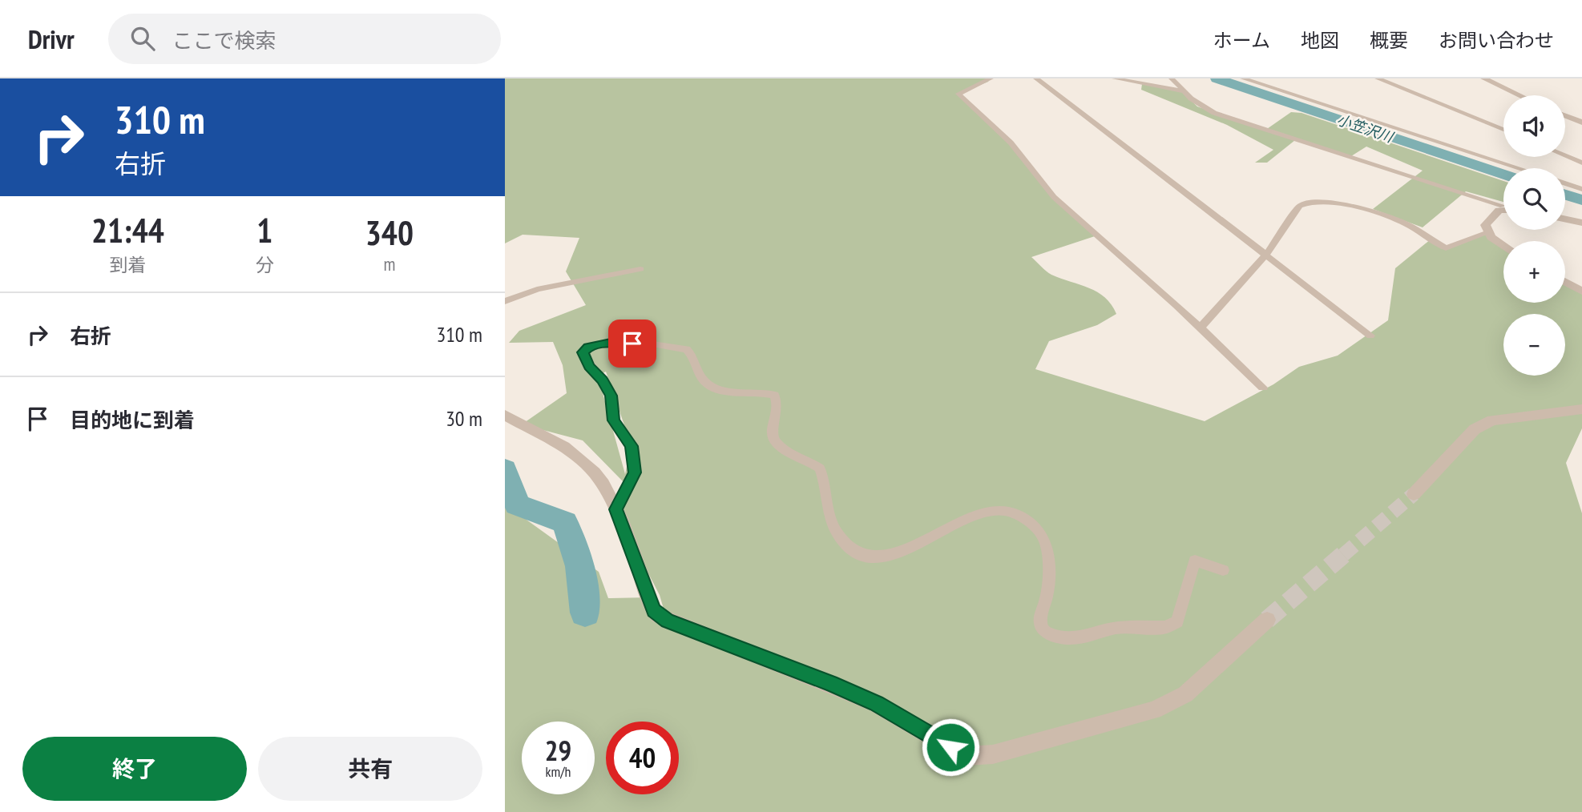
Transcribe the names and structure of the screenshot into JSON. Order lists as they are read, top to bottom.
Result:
{
  "water": ["小笠沢川"],
  "page": {
    "header": "Drivr",
    "search": "ここで検索",
    "nav": [
      "ホーム",
      "地図",
      "概要",
      "お問い合わせ"
    ],
    "turn": ["310 m", "右折"],
    "map_buttons": ["+", "−"],
    "eta": [
      "21:44",
      "到着",
      "1",
      "分",
      "340",
      "m"
    ],
    "list": [
      {
        "name": "右折",
        "value": "310 m"
      },
      {
        "name": "目的地に到着",
        "value": "30 m"
      }
    ],
    "speed": "29 km/h",
    "limit": "40",
    "buttons": ["終了", "共有"]
  }
}
